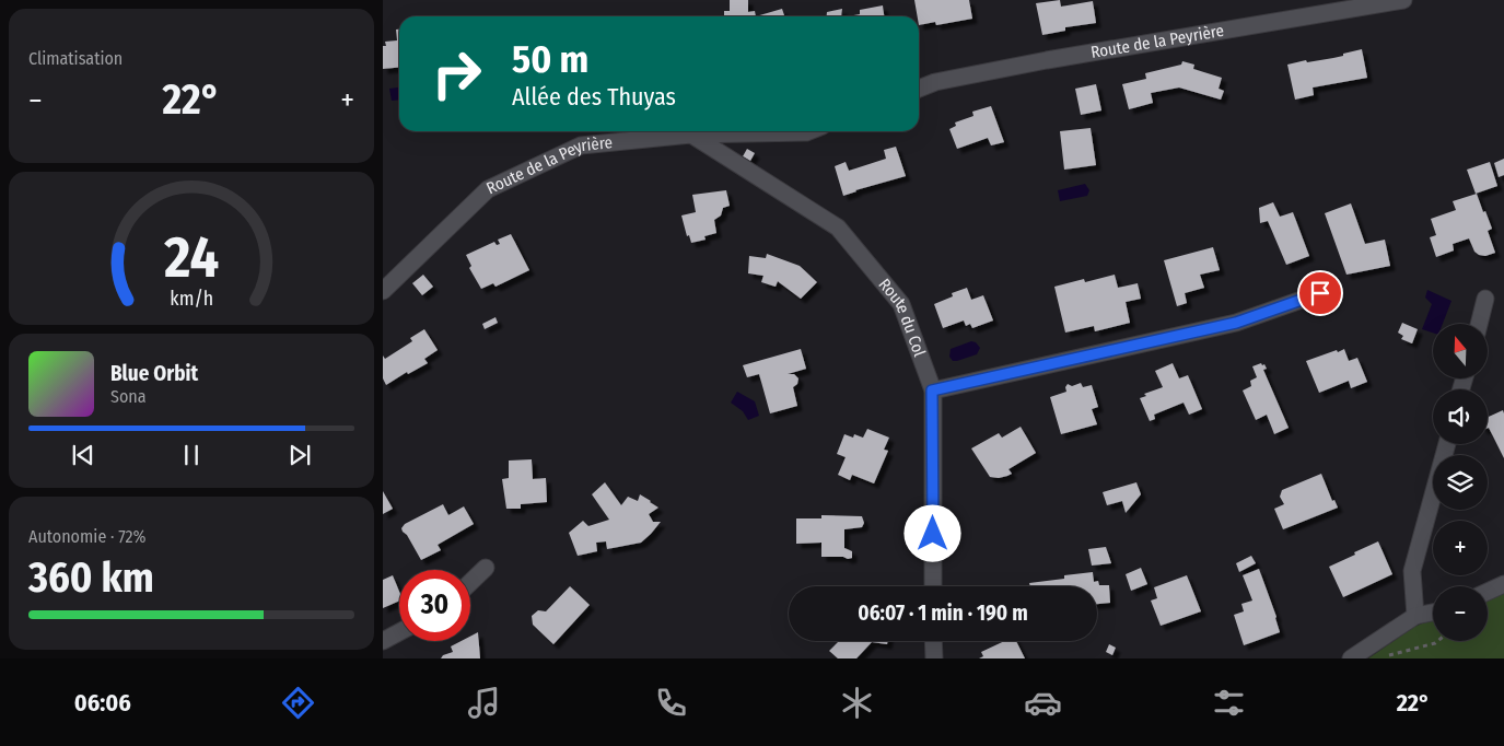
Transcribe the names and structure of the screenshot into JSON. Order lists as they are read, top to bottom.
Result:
{
  "streets": {
    "street": ["Route de la Peyrière", "Route du Col"]
  },
  "crossings": [
    ["Route de la Peyrière", "Route du Col"]
  ],
  "north": "top",
  "page": {
    "tile": [
      "Climatisation",
      ["Autonomie · 72%", "360 km"]
    ],
    "turn": ["50 m", "Allée des Thuyas"],
    "heat": ["−", "22°", "+"],
    "map_buttons": ["+", "−"],
    "song": ["Blue Orbit", "Sona"],
    "limit": "30",
    "trip": "06:07 · 1 min · 190 m",
    "tabs": ["06:06", "22°"],
    "gauge": ["24", "km/h"]
  }
}
